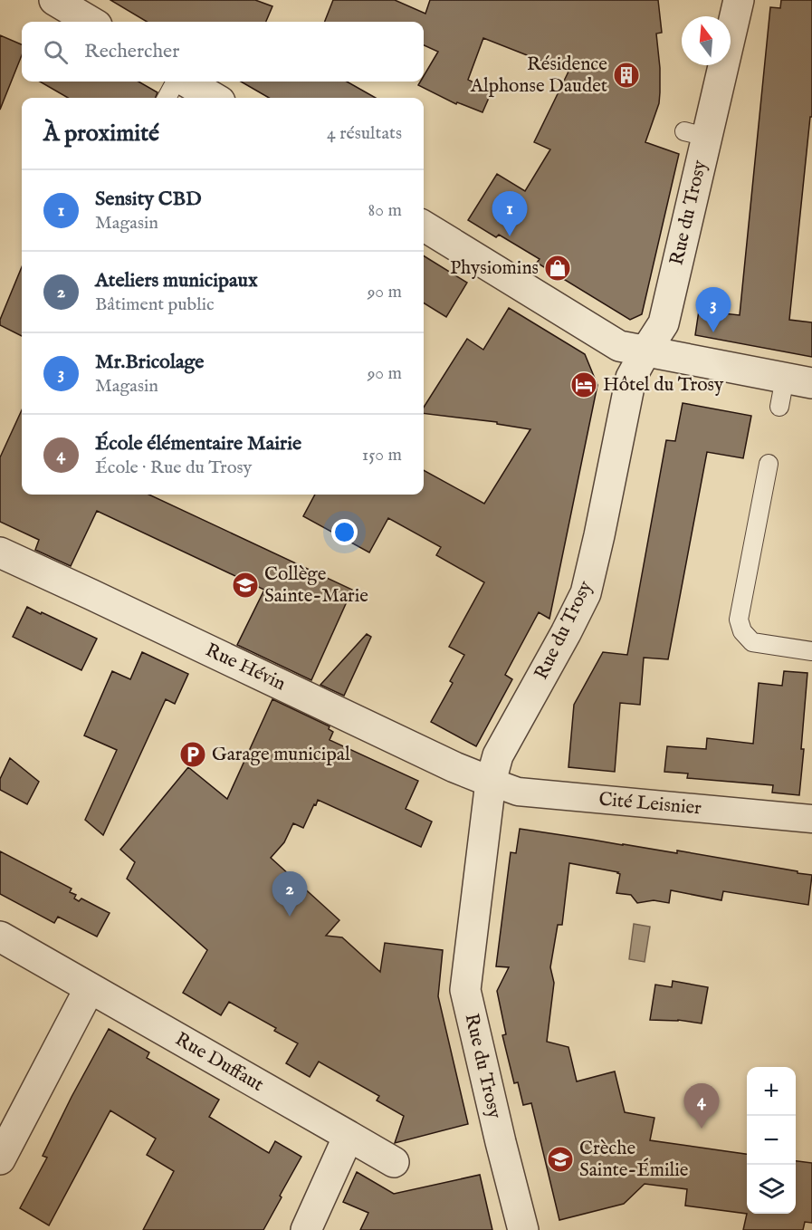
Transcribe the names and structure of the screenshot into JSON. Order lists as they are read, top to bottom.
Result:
{
  "streets": {
    "street": [
      "Rue du Trosy",
      "Rue Hévin",
      "Cité Leisnier",
      "Rue Duffaut"
    ]
  },
  "crossings": [
    ["Rue du Trosy", "Rue Hévin"],
    ["Rue du Trosy", "Cité Leisnier"],
    ["Rue Hévin", "Cité Leisnier"]
  ],
  "places": {
    "building": ["Résidence Alphonse Daudet"],
    "shop": ["Physiomins"],
    "hotel": ["Hôtel du Trosy"],
    "school or university": ["Collège Sainte-Marie", "Crèche Sainte-Émilie"],
    "parking": ["Garage municipal"]
  },
  "north": "top",
  "page": {
    "search": "Rechercher",
    "heading": ["À proximité", "4 résultats"],
    "list": [
      {
        "mark": "1",
        "name": "Sensity CBD",
        "note": "Magasin",
        "value": "80 m"
      },
      {
        "mark": "2",
        "name": "Ateliers municipaux",
        "note": "Bâtiment public",
        "value": "90 m"
      },
      {
        "mark": "3",
        "name": "Mr.Bricolage",
        "note": "Magasin",
        "value": "90 m"
      },
      {
        "mark": "4",
        "name": "École élémentaire Mairie",
        "note": "École · Rue du Trosy",
        "value": "150 m"
      }
    ],
    "pins": [
      "1",
      "3",
      "2",
      "4"
    ],
    "map_buttons": ["+", "−"]
  }
}
